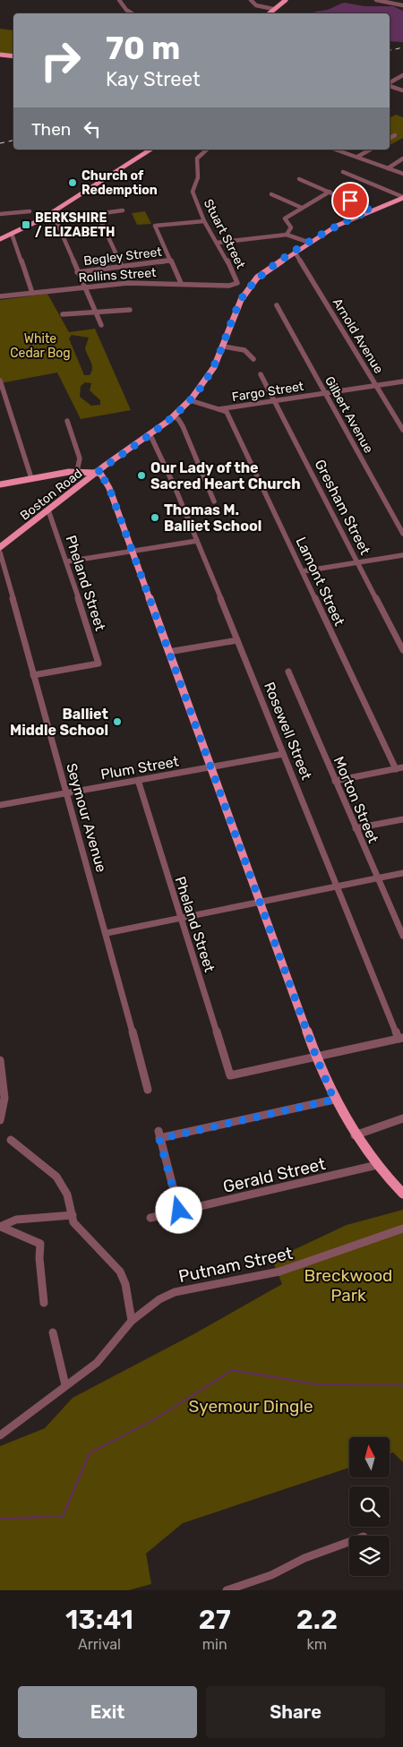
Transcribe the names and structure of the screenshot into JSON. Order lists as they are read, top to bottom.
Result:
{
  "streets": {
    "main road": ["Boston Road"],
    "street": [
      "Stuart Street",
      "Begley Street",
      "Rollins Street",
      "Arnold Avenue",
      "Fargo Street",
      "Gilbert Avenue",
      "Gresham Street",
      "Lamont Street",
      "Pheland Street",
      "Rosewell Street",
      "Plum Street",
      "Morton Street",
      "Seymour Avenue",
      "Gerald Street",
      "Putnam Street"
    ]
  },
  "crossings": [
    ["Stuart Street", "Rollins Street"],
    ["Arnold Avenue", "Fargo Street"],
    ["Arnold Avenue", "Boston Road"],
    ["Fargo Street", "Gilbert Avenue"],
    ["Fargo Street", "Boston Road"],
    ["Fargo Street", "Gresham Street"],
    ["Fargo Street", "Lamont Street"],
    ["Boston Road", "Pheland Street"],
    ["Boston Road", "Rosewell Street"],
    ["Pheland Street", "Plum Street"],
    ["Pheland Street", "Seymour Avenue"],
    ["Rosewell Street", "Plum Street"],
    ["Plum Street", "Seymour Avenue"]
  ],
  "parks": ["White Cedar Bog", "Breckwood Park", "Syemour Dingle"],
  "places": {
    "other": [
      "Church of Redemption",
      "Our Lady of the Sacred Heart Church",
      "Thomas M. Balliet School",
      "Balliet Middle School"
    ],
    "transit": ["BERKSHIRE / ELIZABETH"]
  },
  "north": "top",
  "page": {
    "turn": ["70 m", "Kay Street"],
    "then": "Then",
    "eta": [
      "13:41",
      "Arrival",
      "27",
      "min",
      "2.2",
      "km"
    ],
    "buttons": ["Exit", "Share"]
  }
}
